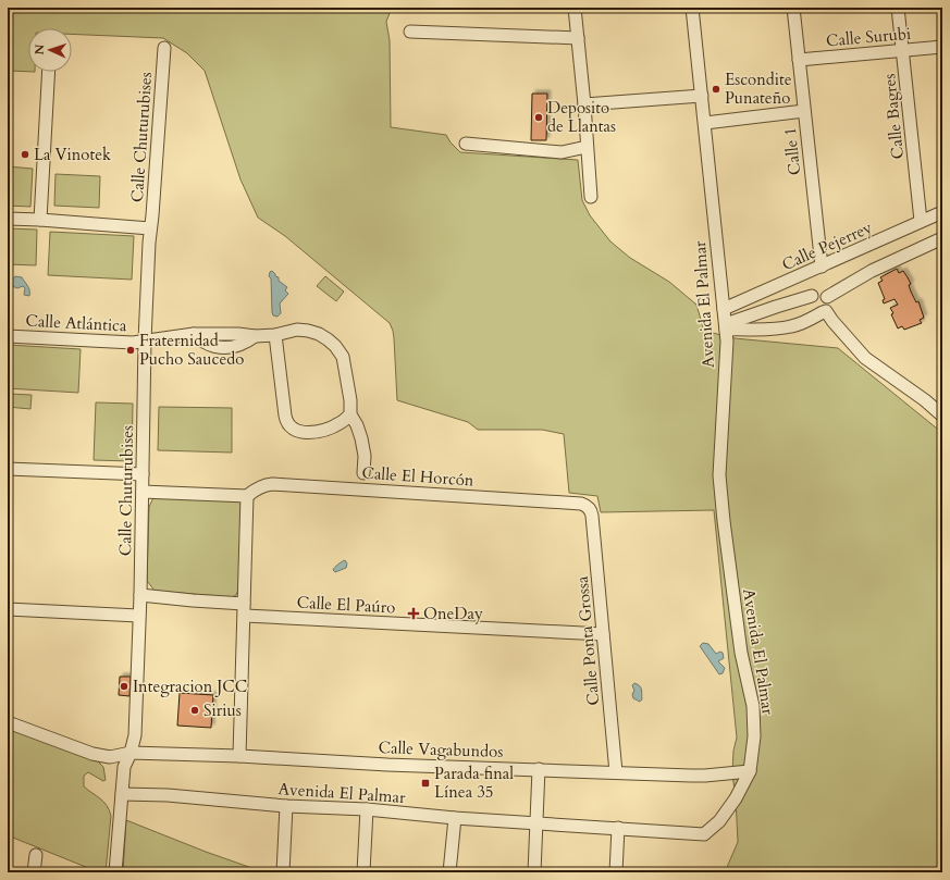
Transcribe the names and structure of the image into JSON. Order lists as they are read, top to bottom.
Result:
{
  "streets": {
    "street": [
      "Calle Surubi",
      "Calle Bagres",
      "Calle Chuturubises",
      "Calle 1",
      "Calle Pejerrey",
      "Avenida El Palmar",
      "Calle Atlántica",
      "Calle El Horcón",
      "Calle El Paúro",
      "Calle Ponta Grossa",
      "Calle Vagabundos"
    ]
  },
  "crossings": [
    ["Calle Surubi", "Calle Bagres"],
    ["Calle Surubi", "Calle 1"],
    ["Calle Bagres", "Calle Pejerrey"],
    ["Calle Chuturubises", "Avenida El Palmar"],
    ["Calle Chuturubises", "Calle Atlántica"],
    ["Calle Chuturubises", "Calle El Paúro"],
    ["Calle Chuturubises", "Calle Vagabundos"],
    ["Calle 1", "Calle Pejerrey"],
    ["Calle Pejerrey", "Avenida El Palmar"],
    ["Avenida El Palmar", "Calle Vagabundos"],
    ["Calle El Horcón", "Calle Ponta Grossa"],
    ["Calle El Paúro", "Calle Ponta Grossa"],
    ["Calle Ponta Grossa", "Calle Vagabundos"]
  ],
  "places": {
    "other": [
      "Escondite Punateño",
      "Deposito de Llantas",
      "La Vinotek",
      "Fraternidad Pucho Saucedo",
      "Integracion JCC",
      "Sirius"
    ],
    "health": ["OneDay"],
    "transit": ["Parada final Línea 35"]
  },
  "north": "left"
}
